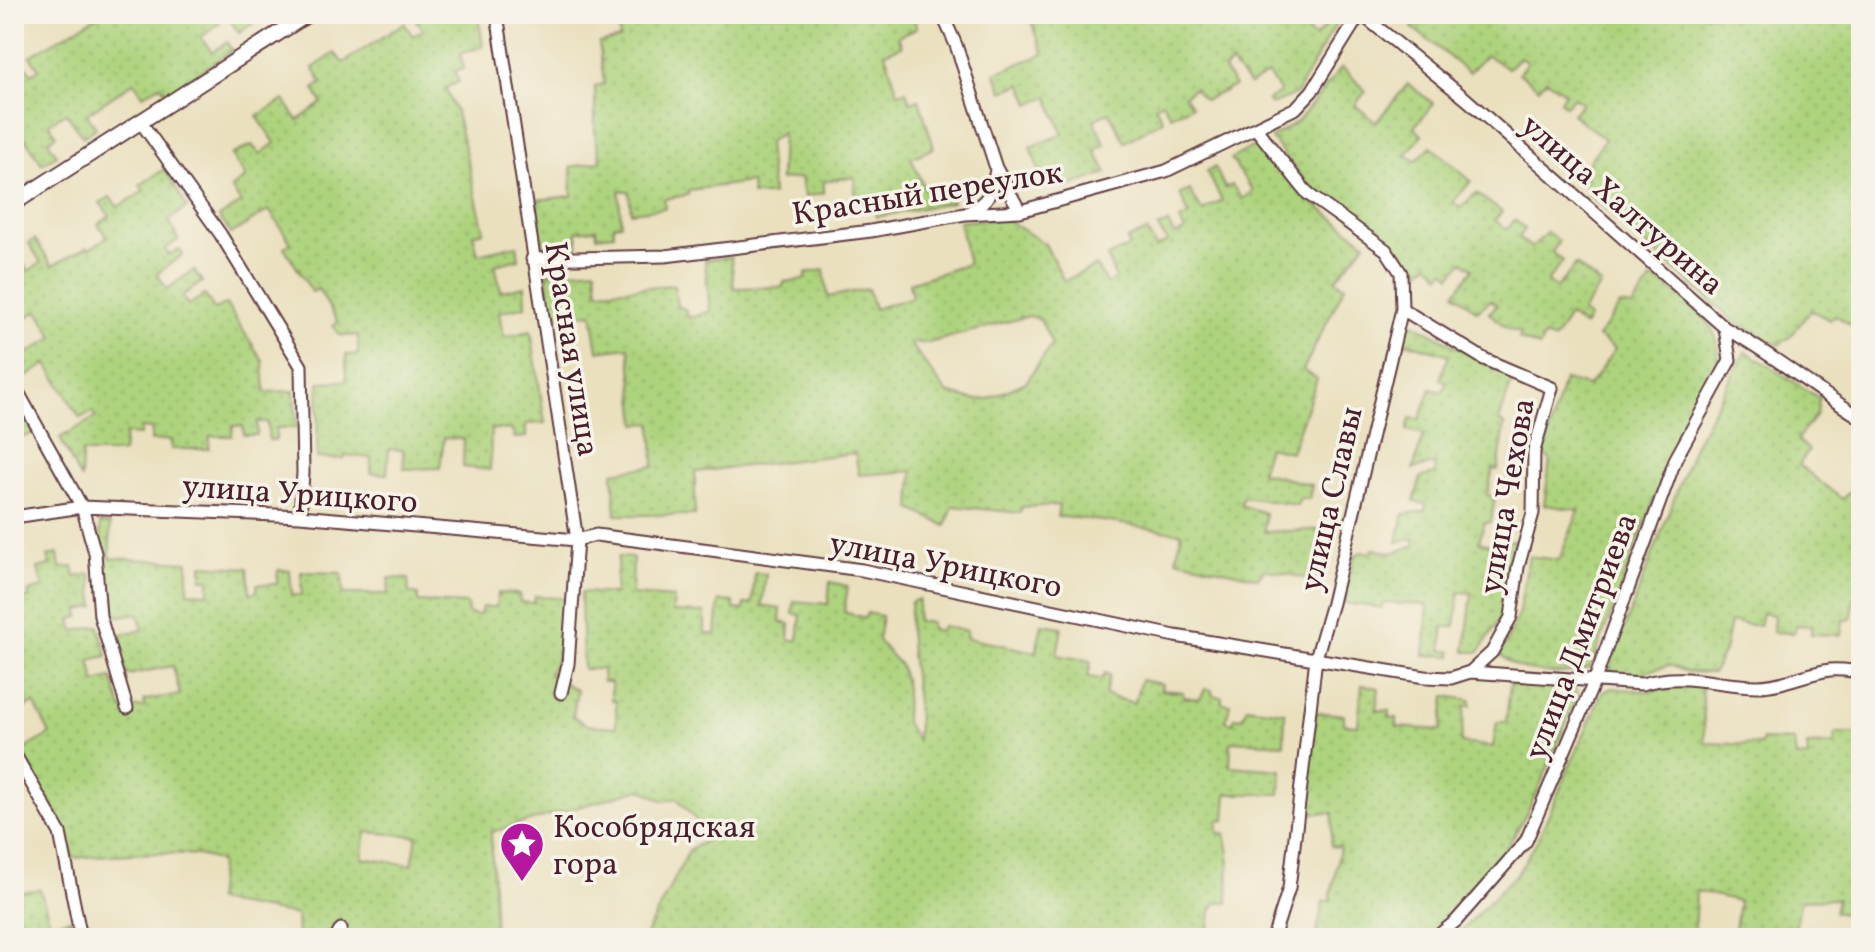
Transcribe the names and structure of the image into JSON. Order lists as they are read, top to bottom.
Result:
{
  "streets": {
    "street": [
      "Красный переулок",
      "улица Халтурина",
      "Красная улица",
      "улица Урицкого",
      "улица Чехова",
      "улица Славы",
      "улица Дмитриева"
    ]
  },
  "crossings": [
    ["Красный переулок", "улица Халтурина"],
    ["Красный переулок", "Красная улица"],
    ["Красный переулок", "улица Славы"],
    ["улица Халтурина", "улица Дмитриева"],
    ["Красная улица", "улица Урицкого"],
    ["улица Урицкого", "улица Чехова"],
    ["улица Урицкого", "улица Славы"],
    ["улица Урицкого", "улица Дмитриева"],
    ["улица Чехова", "улица Славы"]
  ],
  "places": {
    "place": ["Кособрядская гора"]
  }
}
